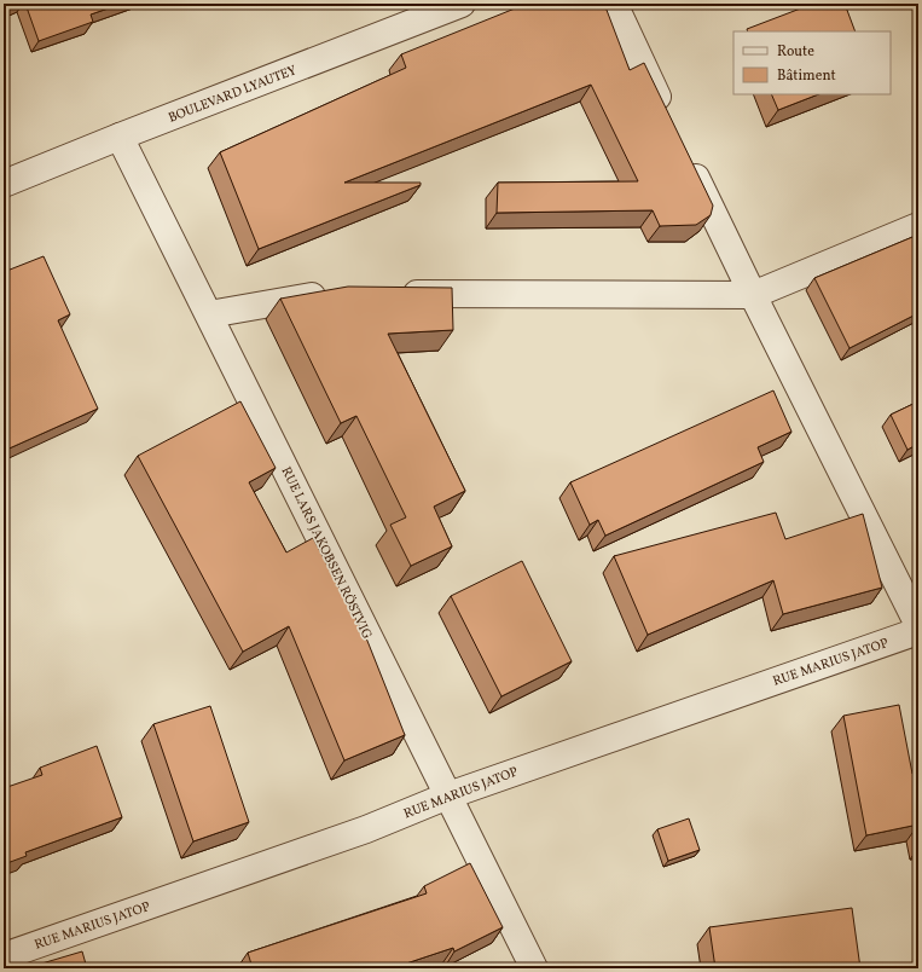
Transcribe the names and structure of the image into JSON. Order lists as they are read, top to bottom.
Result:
{
  "streets": {
    "street": ["BOULEVARD LYAUTEY", "RUE LARS JAKOBSEN RÖSTVIG", "RUE MARIUS JATOP"]
  },
  "crossings": [
    ["BOULEVARD LYAUTEY", "RUE LARS JAKOBSEN RÖSTVIG"],
    ["RUE LARS JAKOBSEN RÖSTVIG", "RUE MARIUS JATOP"]
  ],
  "legend": ["Route", "Bâtiment"]
}
